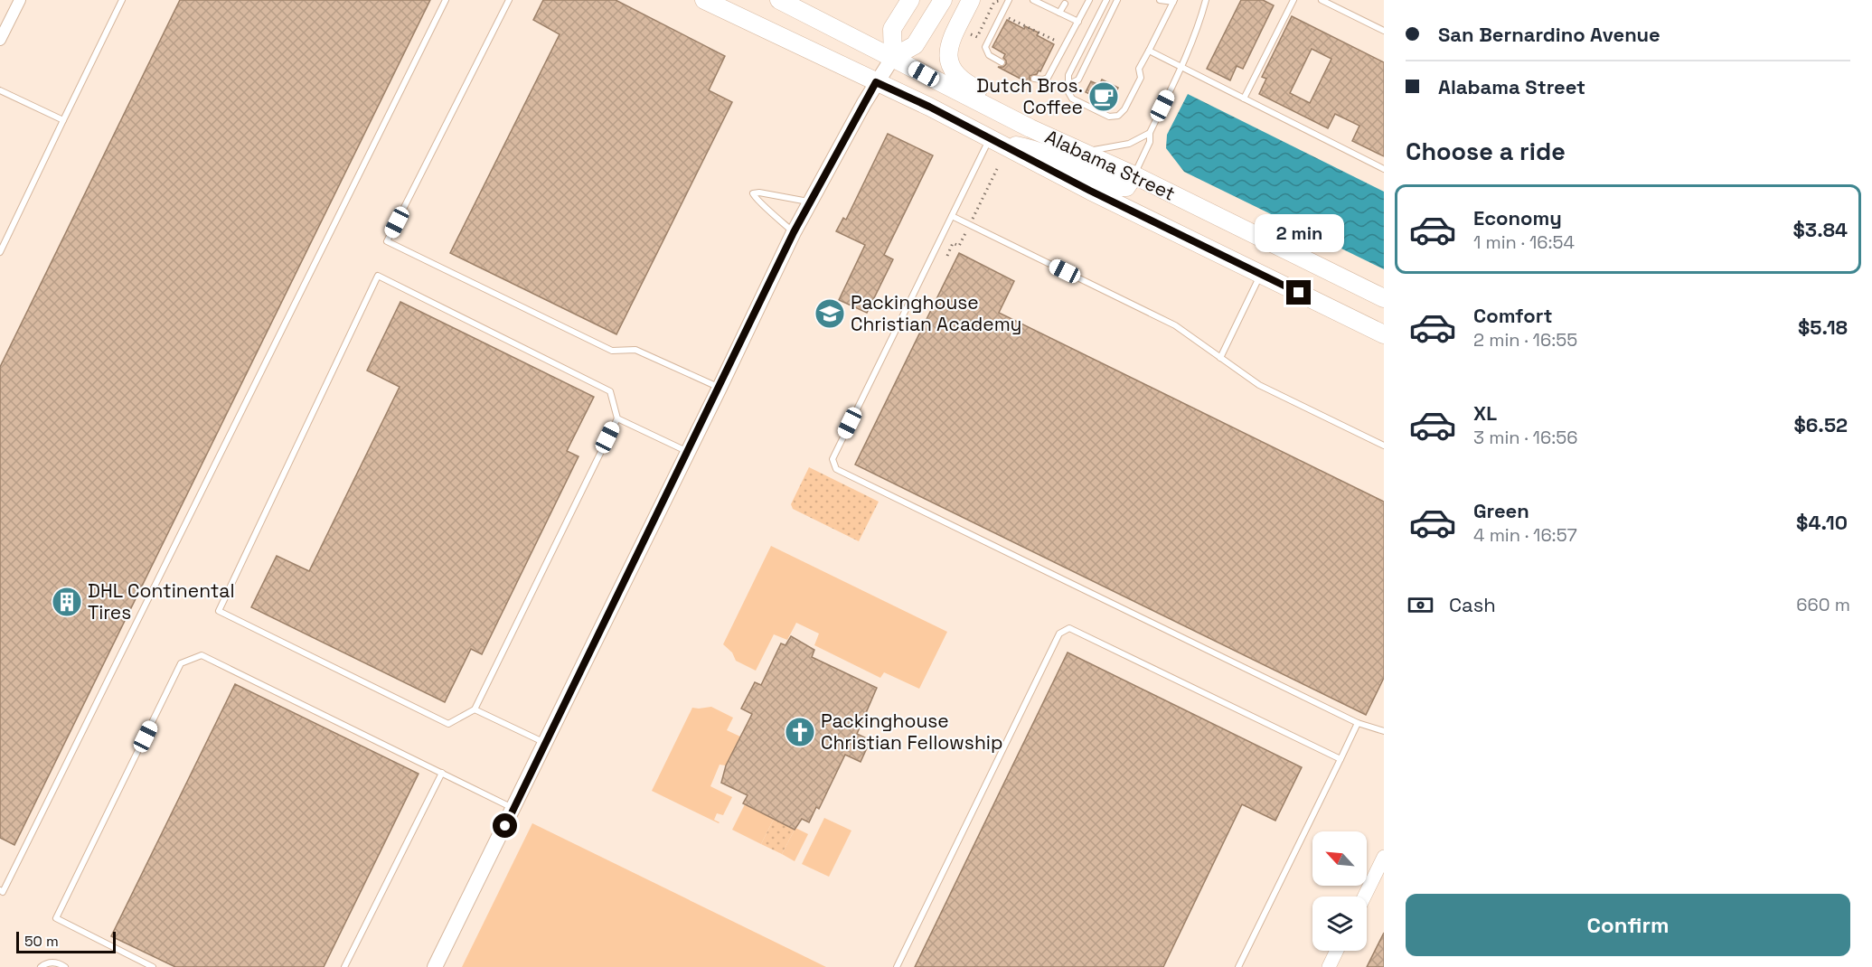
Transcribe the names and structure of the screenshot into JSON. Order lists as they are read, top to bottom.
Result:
{
  "streets": {
    "main road": ["Alabama Street"]
  },
  "places": {
    "cafe": ["Dutch Bros. Coffee"],
    "school or university": ["Packinghouse Christian Academy"],
    "building": ["DHL Continental Tires"],
    "church": ["Packinghouse Christian Fellowship"]
  },
  "scale_bar": "50 m",
  "north": "top left",
  "page": {
    "banner": ["San Bernardino Avenue", "Alabama Street"],
    "heading": "Choose a ride",
    "list": [
      {
        "name": "Economy",
        "note": "1 min · 16:54",
        "value": "$3.84"
      },
      {
        "name": "Comfort",
        "note": "2 min · 16:55",
        "value": "$5.18"
      },
      {
        "name": "XL",
        "note": "3 min · 16:56",
        "value": "$6.52"
      },
      {
        "name": "Green",
        "note": "4 min · 16:57",
        "value": "$4.10"
      }
    ],
    "bubble": "2 min",
    "pay": ["Cash", "660 m"],
    "buttons": "Confirm",
    "scale": "50 m"
  }
}
